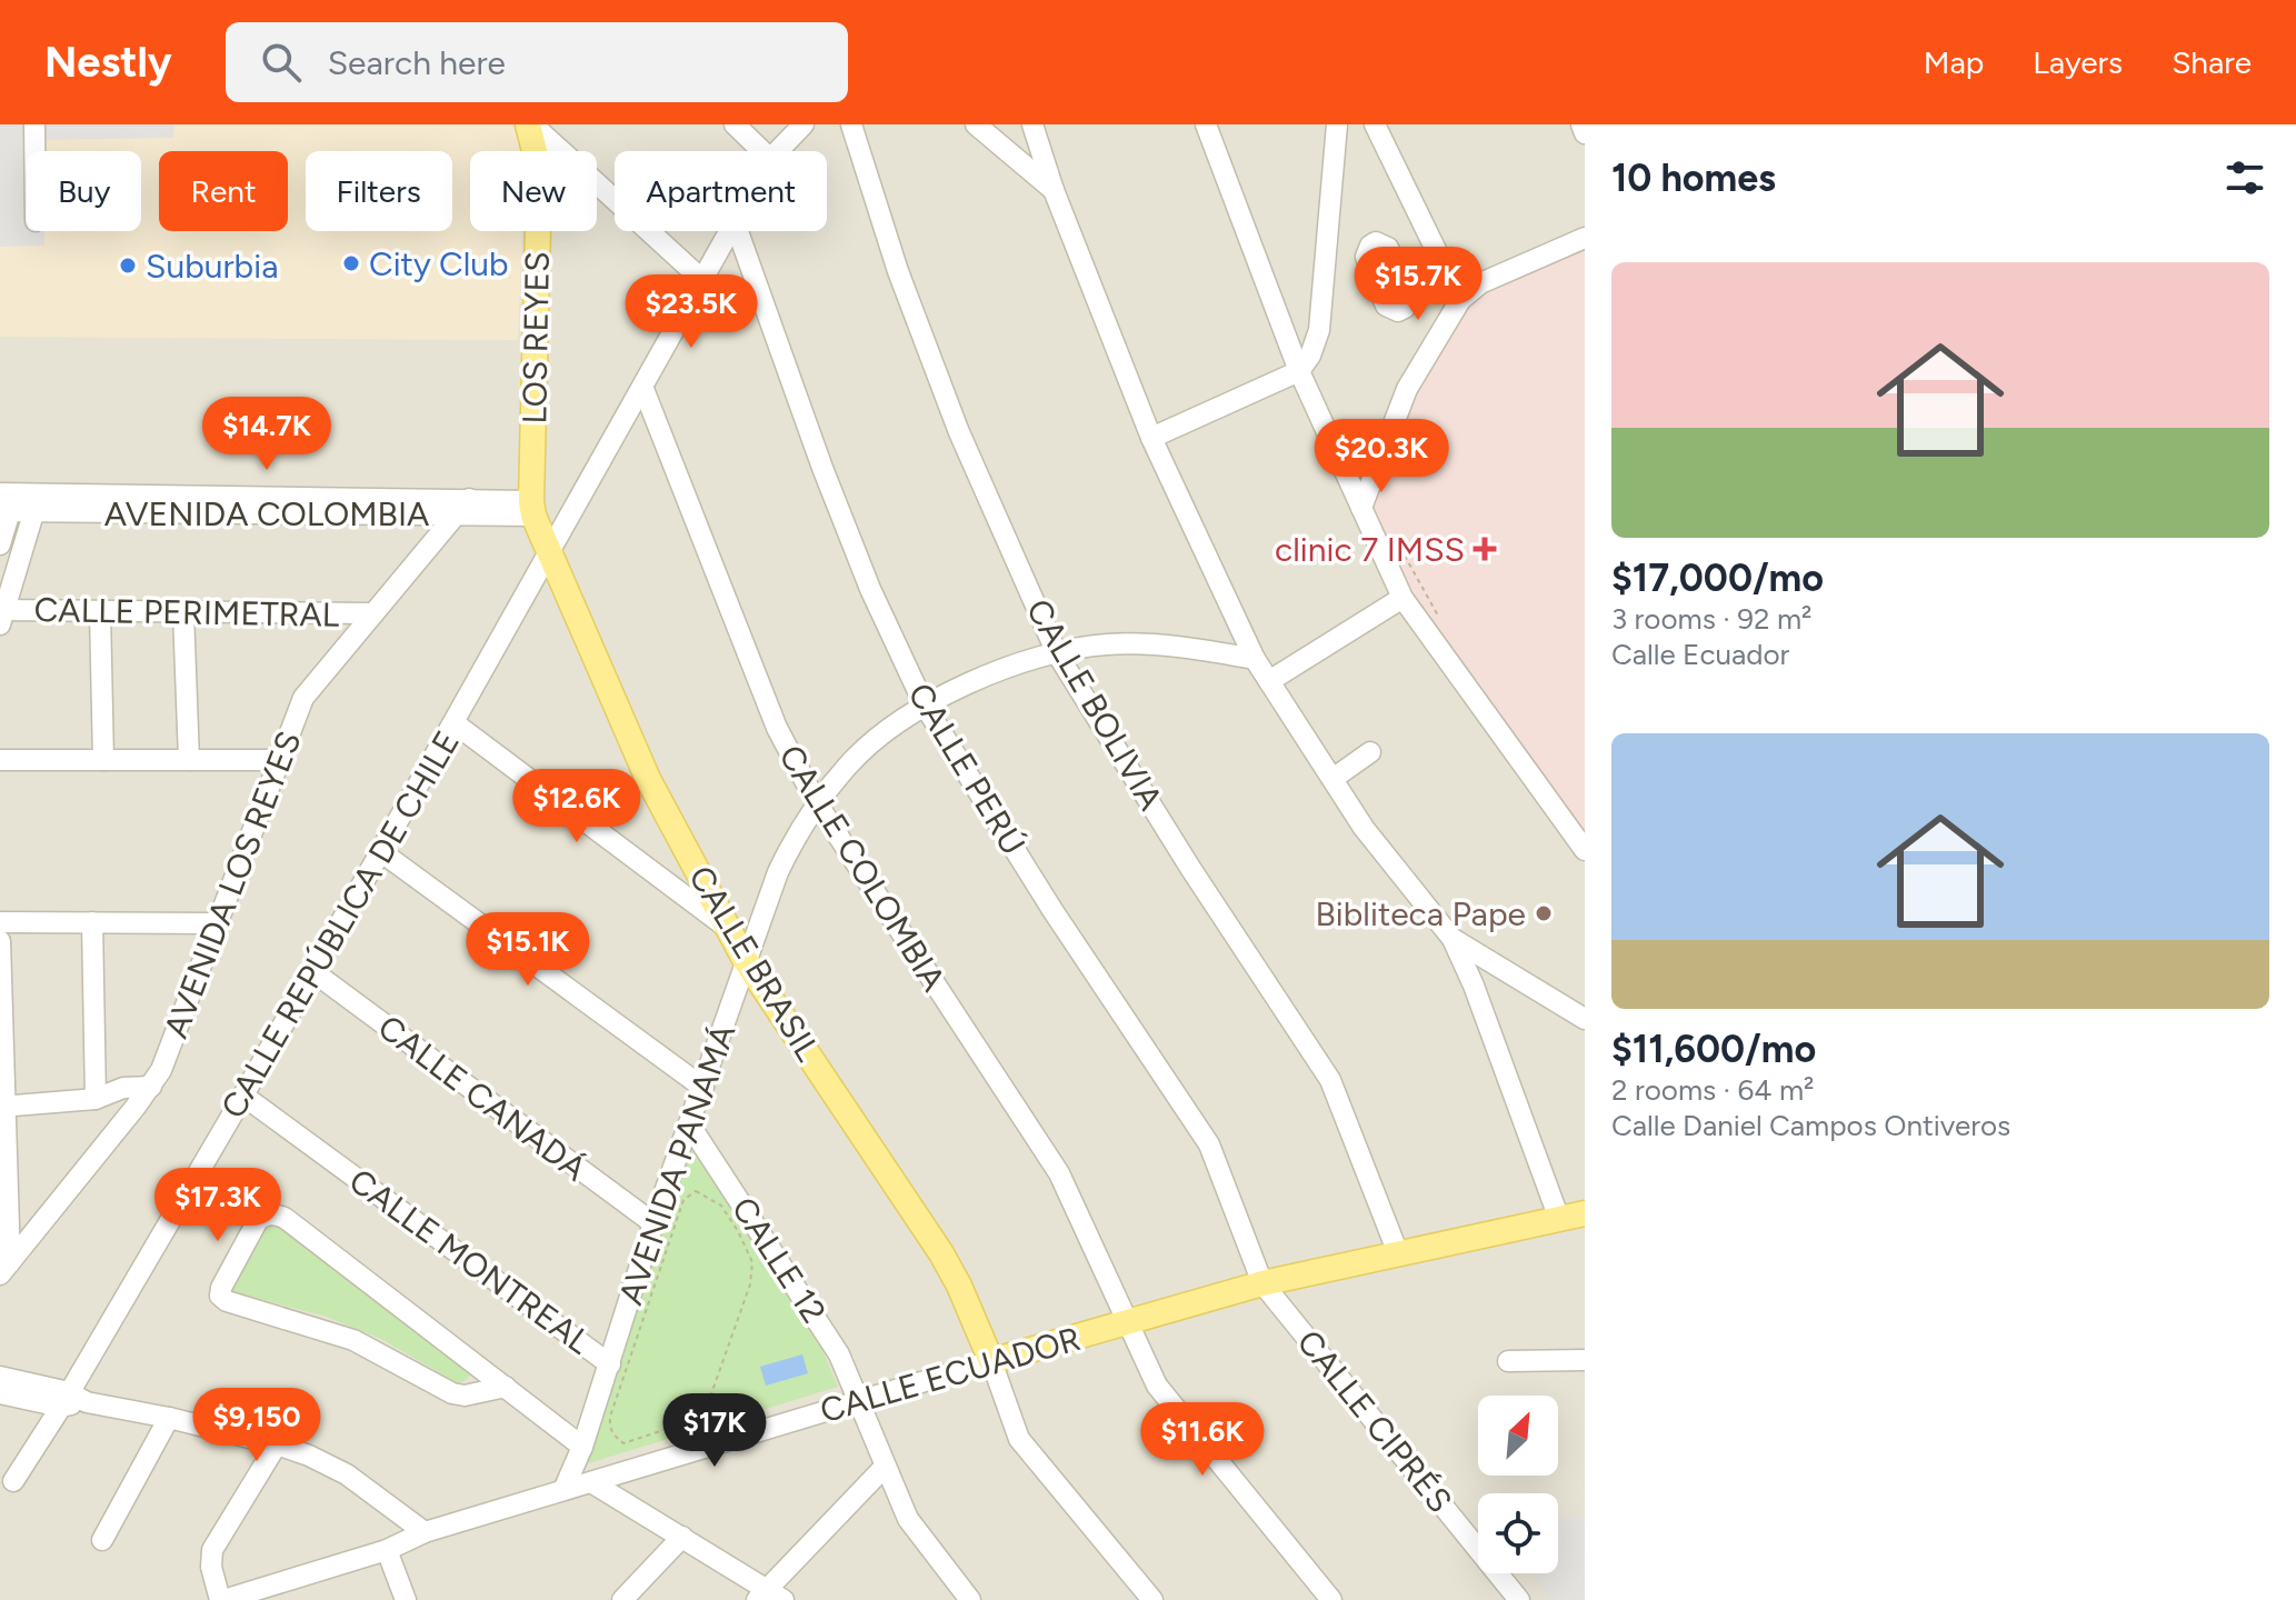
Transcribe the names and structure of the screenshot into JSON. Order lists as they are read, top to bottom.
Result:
{
  "streets": {
    "main road": ["LOS REYES", "CALLE BRASIL", "CALLE ECUADOR"],
    "street": [
      "AVENIDA COLOMBIA",
      "CALLE PERIMETRAL",
      "CALLE BOLIVIA",
      "CALLE PERÚ",
      "CALLE COLOMBIA",
      "AVENIDA LOS REYES",
      "CALLE REPÚBLICA DE CHILE",
      "CALLE CANADÁ",
      "AVENIDA PANAMÁ",
      "CALLE 12",
      "CALLE MONTREAL",
      "CALLE CIPRÉS"
    ]
  },
  "crossings": [
    ["LOS REYES", "AVENIDA COLOMBIA"],
    ["LOS REYES", "CALLE REPÚBLICA DE CHILE"],
    ["LOS REYES", "CALLE BRASIL"],
    ["AVENIDA COLOMBIA", "AVENIDA LOS REYES"],
    ["CALLE PERIMETRAL", "AVENIDA LOS REYES"],
    ["CALLE BOLIVIA", "AVENIDA PANAMÁ"],
    ["CALLE BOLIVIA", "CALLE ECUADOR"],
    ["CALLE PERÚ", "AVENIDA PANAMÁ"],
    ["CALLE PERÚ", "CALLE ECUADOR"],
    ["CALLE PERÚ", "CALLE CIPRÉS"],
    ["CALLE COLOMBIA", "CALLE REPÚBLICA DE CHILE"],
    ["CALLE COLOMBIA", "AVENIDA PANAMÁ"],
    ["CALLE COLOMBIA", "CALLE ECUADOR"],
    ["CALLE REPÚBLICA DE CHILE", "CALLE BRASIL"],
    ["CALLE REPÚBLICA DE CHILE", "CALLE CANADÁ"],
    ["CALLE REPÚBLICA DE CHILE", "CALLE MONTREAL"],
    ["CALLE BRASIL", "AVENIDA PANAMÁ"],
    ["CALLE BRASIL", "CALLE ECUADOR"],
    ["CALLE CANADÁ", "AVENIDA PANAMÁ"],
    ["AVENIDA PANAMÁ", "CALLE 12"],
    ["AVENIDA PANAMÁ", "CALLE MONTREAL"],
    ["AVENIDA PANAMÁ", "CALLE ECUADOR"],
    ["CALLE 12", "CALLE ECUADOR"],
    ["CALLE ECUADOR", "CALLE CIPRÉS"]
  ],
  "places": {
    "other": ["City Club", "Suburbia", "Bibliteca Pape"],
    "health": ["clinic 7 IMSS"]
  },
  "north": "top right",
  "page": {
    "header": "Nestly",
    "search": "Search here",
    "nav": ["Map", "Layers", "Share"],
    "heading": "10 homes",
    "chip": [
      "Buy",
      "Rent",
      "Filters",
      "New",
      "Apartment"
    ],
    "list": [
      {
        "name": "$17,000/mo",
        "note": "3 rooms · 92 m² · Calle Ecuador"
      },
      {
        "name": "$11,600/mo",
        "note": "2 rooms · 64 m² · Calle Daniel Campos Ontiveros"
      }
    ],
    "price": [
      "$15.7K",
      "$23.5K",
      "$14.7K",
      "$20.3K",
      "$12.6K",
      "$15.1K",
      "$17.3K",
      "$9,150",
      "$17K",
      "$11.6K"
    ]
  }
}
